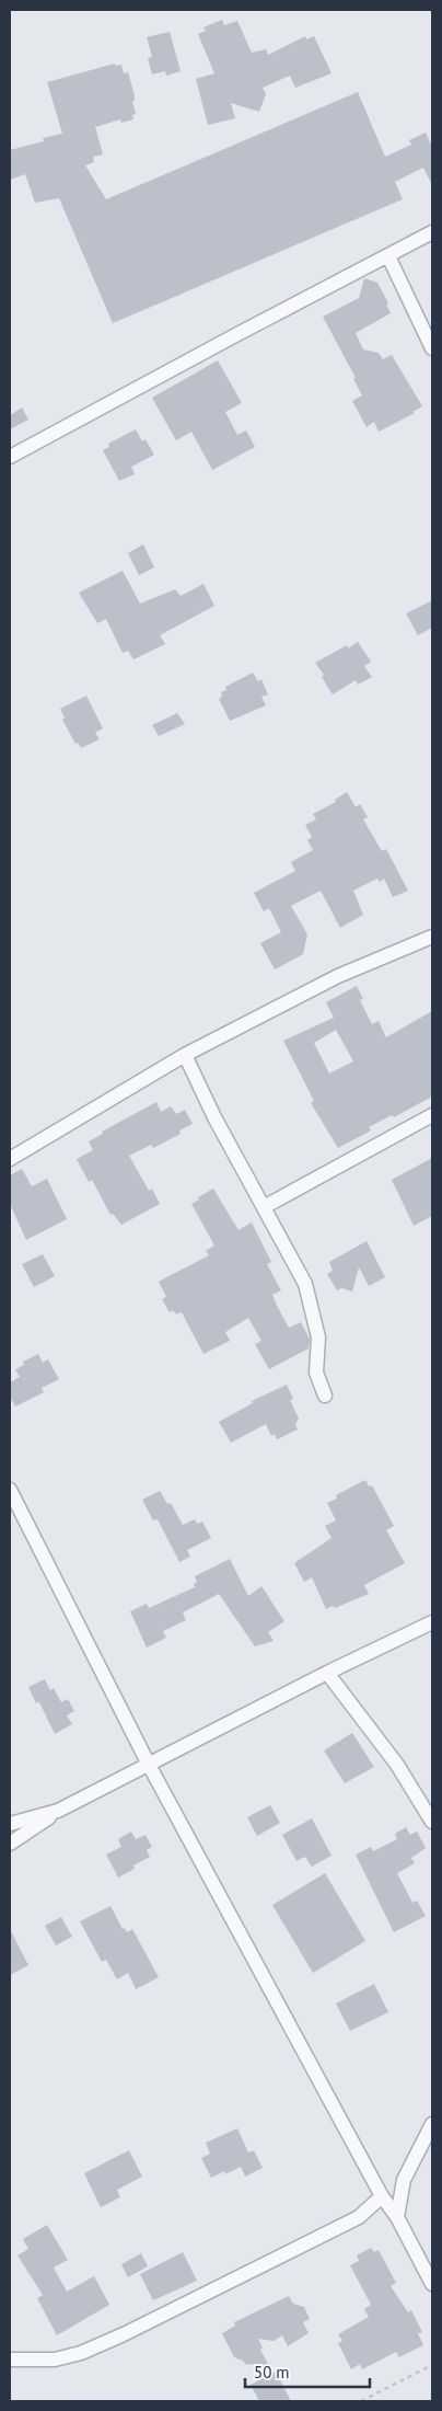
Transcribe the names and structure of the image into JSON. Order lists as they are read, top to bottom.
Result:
{
  "scale_bar": "50 m"
}
